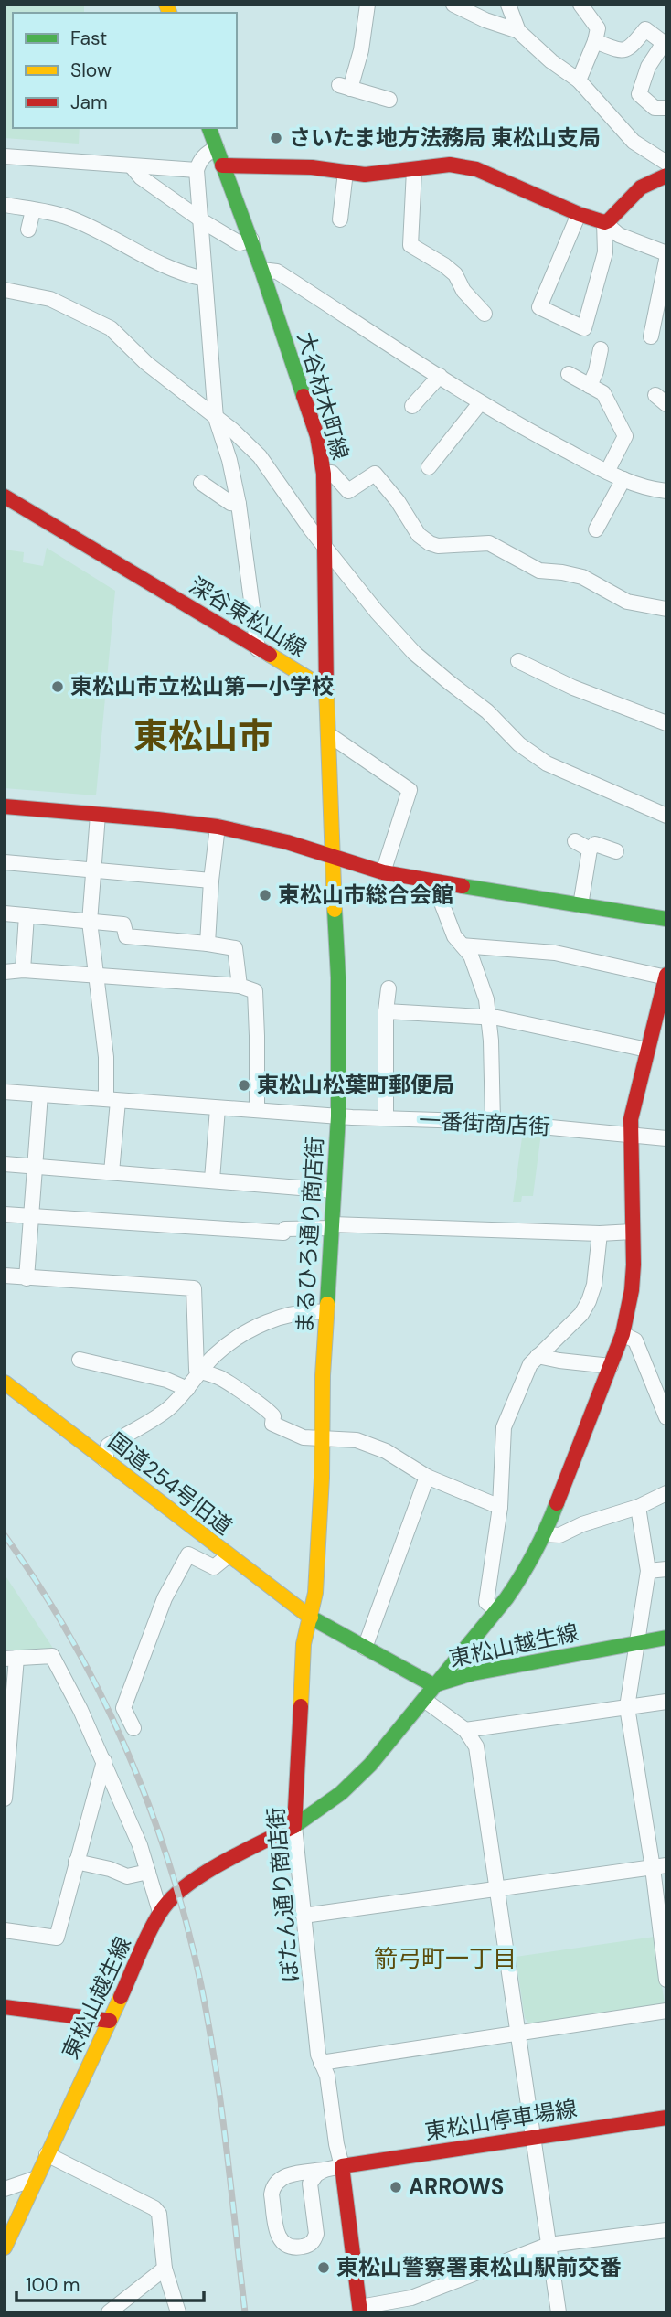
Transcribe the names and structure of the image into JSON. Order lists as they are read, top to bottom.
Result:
{
  "streets": {
    "main road": [
      "大谷材木町線",
      "深谷東松山線",
      "まるひろ通り商店街",
      "国道254号旧道",
      "東松山越生線",
      "ぼたん通り商店街",
      "東松山停車場線"
    ],
    "street": ["一番街商店街"]
  },
  "crossings": [
    ["大谷材木町線", "深谷東松山線"],
    ["一番街商店街", "まるひろ通り商店街"],
    ["一番街商店街", "東松山越生線"],
    ["まるひろ通り商店街", "国道254号旧道"],
    ["まるひろ通り商店街", "東松山越生線"],
    ["まるひろ通り商店街", "ぼたん通り商店街"],
    ["国道254号旧道", "東松山越生線"],
    ["国道254号旧道", "ぼたん通り商店街"],
    ["東松山越生線", "ぼたん通り商店街"],
    ["ぼたん通り商店街", "東松山停車場線"]
  ],
  "districts": ["東松山市", "箭弓町一丁目"],
  "places": [
    "さいたま地方法務局 東松山支局",
    "東松山市立松山第一小学校",
    "東松山市総合会館",
    "東松山松葉町郵便局",
    "ARROWS",
    "東松山警察署東松山駅前交番"
  ],
  "legend": ["Fast", "Slow", "Jam"],
  "scale_bar": "100 m"
}
